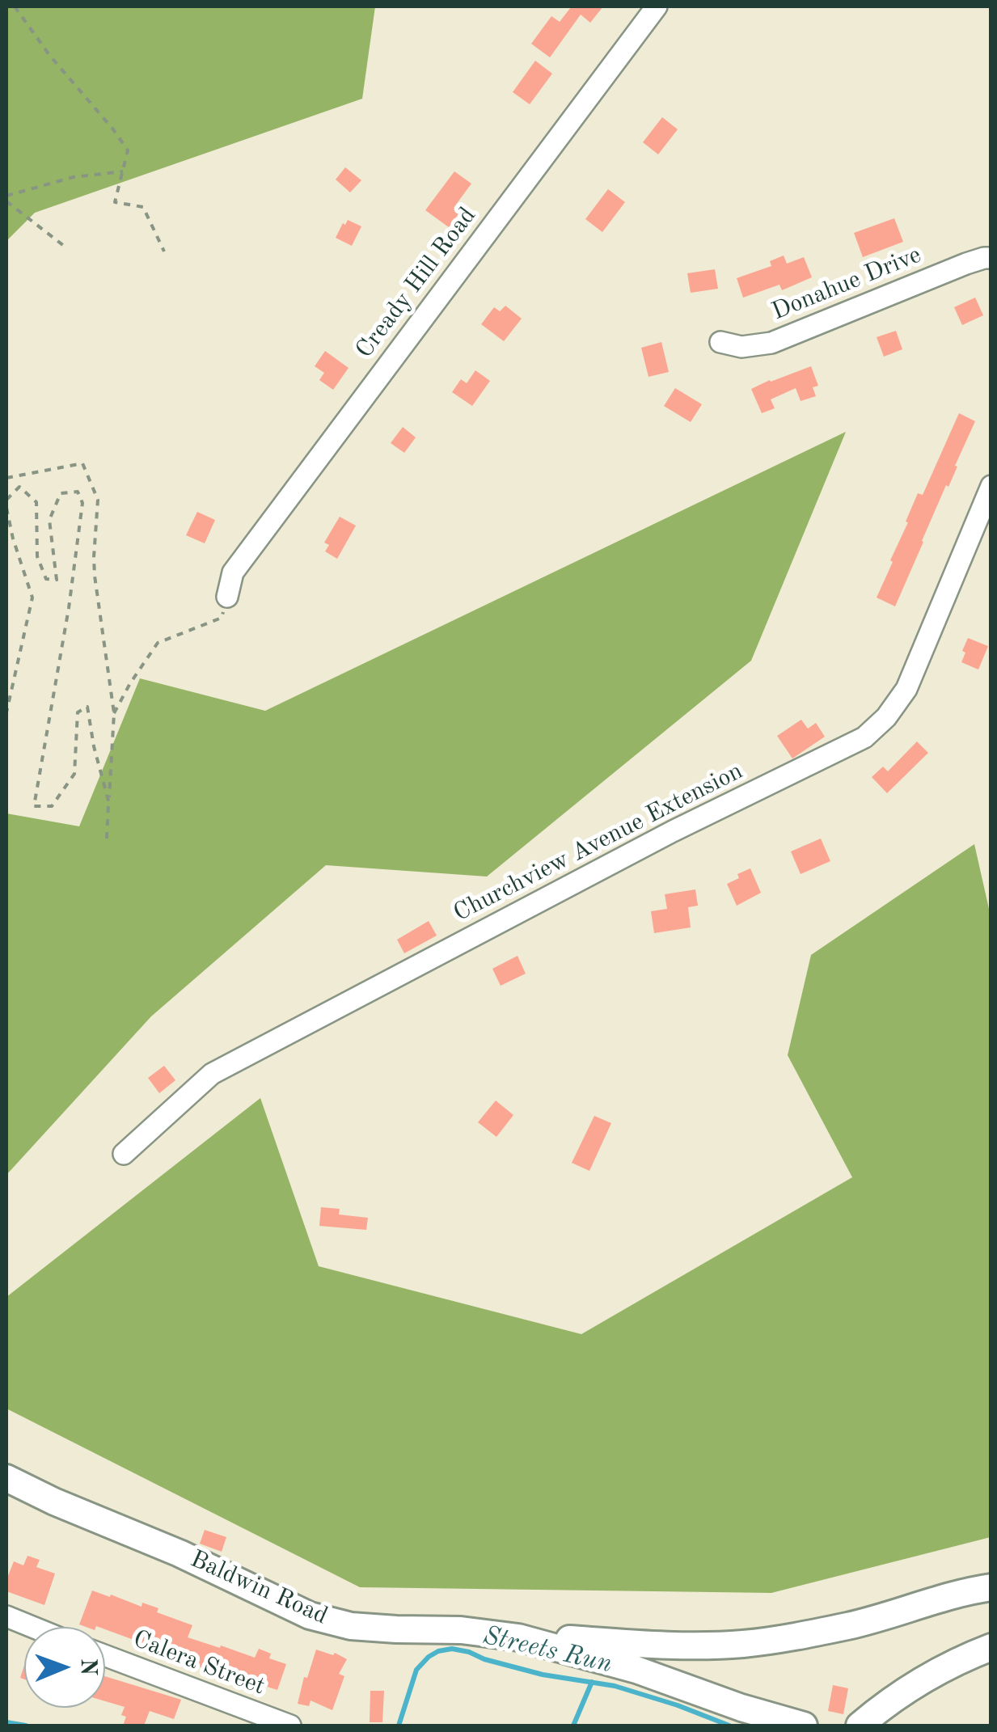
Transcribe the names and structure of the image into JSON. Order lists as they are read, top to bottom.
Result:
{
  "streets": {
    "main road": ["Baldwin Road"],
    "street": [
      "Cready Hill Road",
      "Donahue Drive",
      "Churchview Avenue Extension",
      "Calera Street"
    ]
  },
  "water": ["Streets Run"],
  "north": "right"
}
